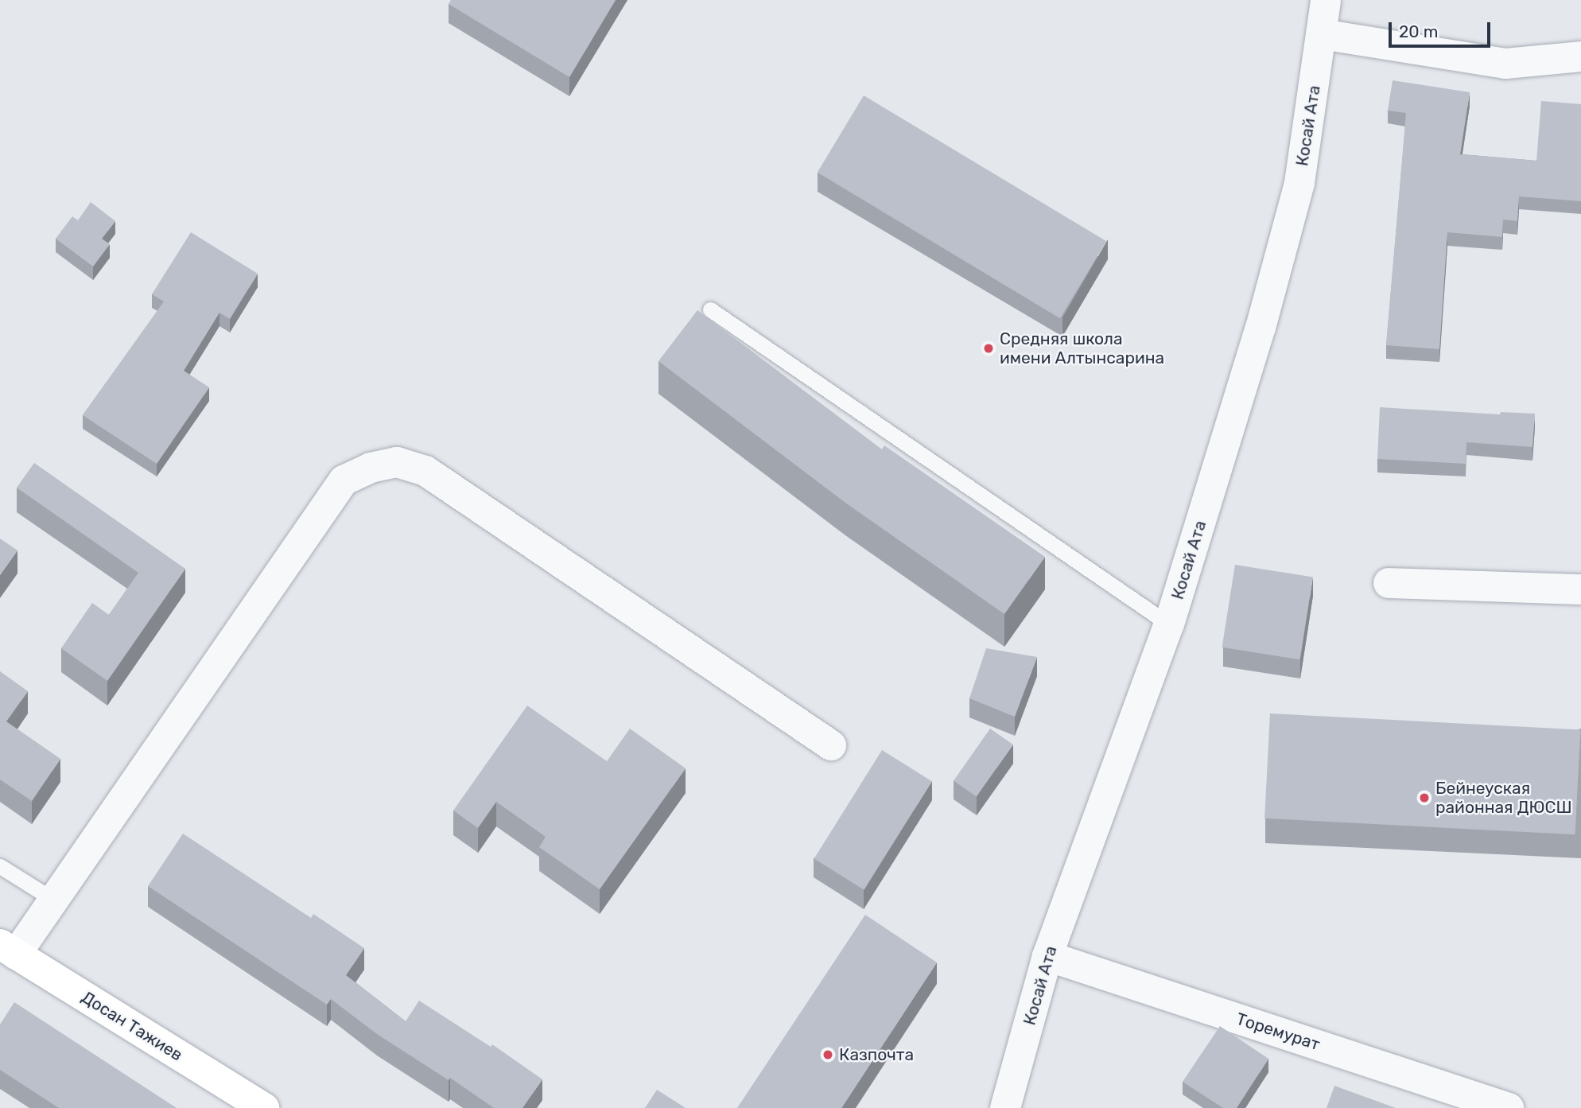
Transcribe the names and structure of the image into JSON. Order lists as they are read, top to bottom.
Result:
{
  "streets": {
    "street": ["Косай Ата", "Досан Тажиев", "Торемурат"]
  },
  "crossings": [
    ["Косай Ата", "Торемурат"]
  ],
  "places": ["Средняя школа имени Алтынсарина", "Бейнеуская районная ДЮСШ", "Казпочта"],
  "scale_bar": "20 m"
}
